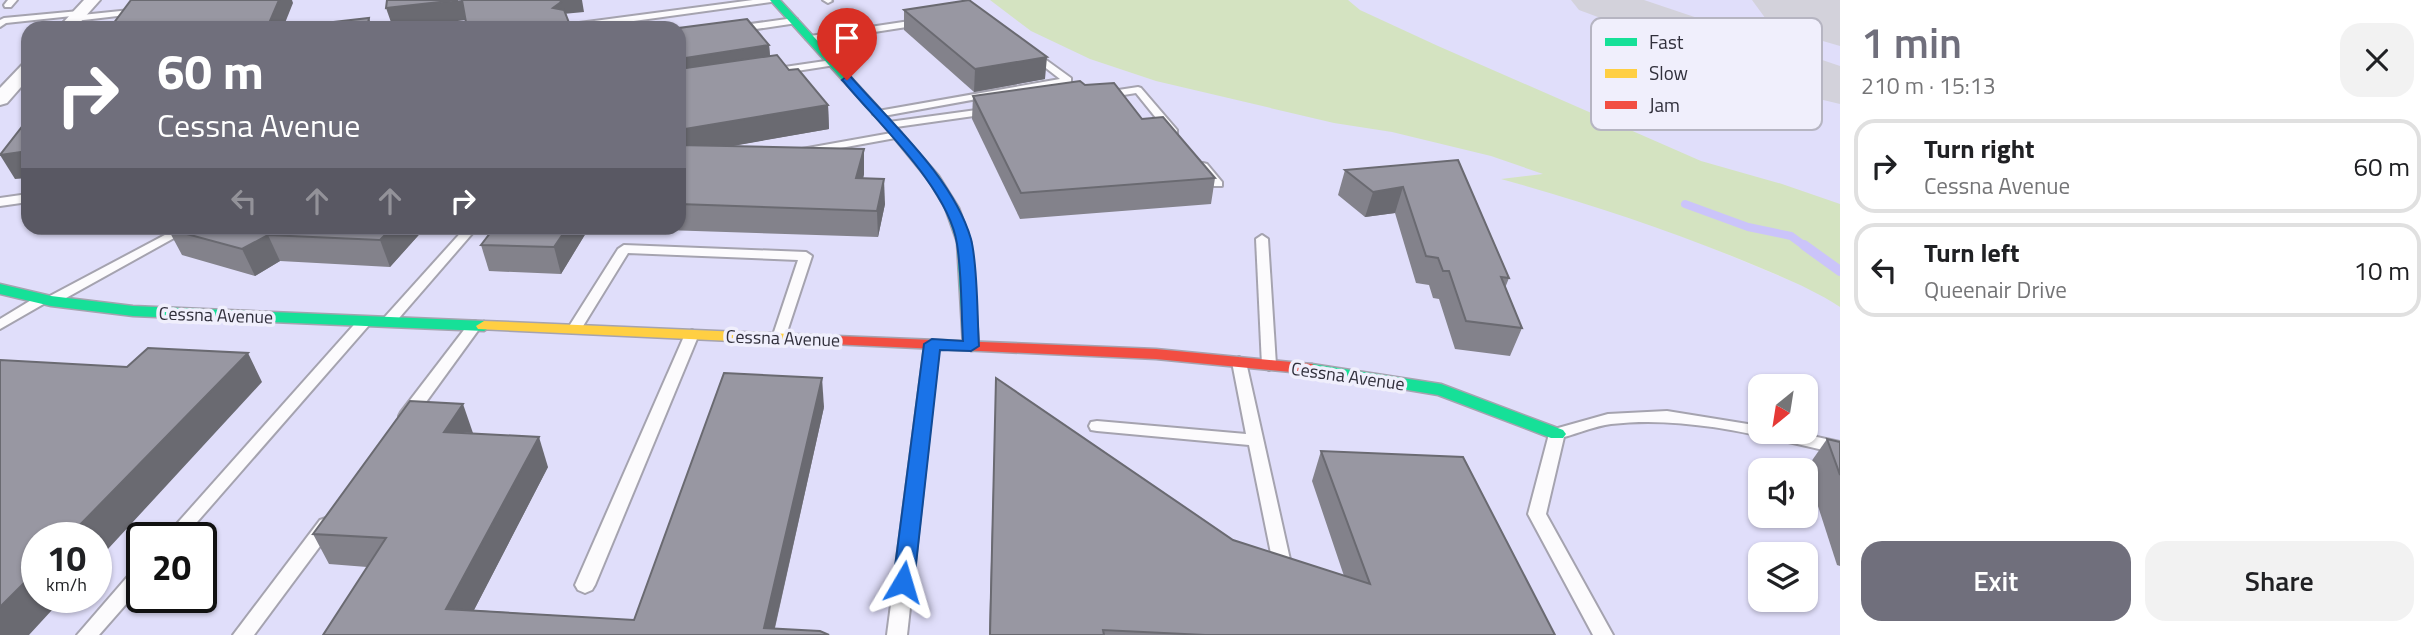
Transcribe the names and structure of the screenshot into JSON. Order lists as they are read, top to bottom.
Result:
{
  "streets": {
    "street": ["Cessna Avenue"]
  },
  "legend": ["Fast", "Slow", "Jam"],
  "north": "bottom left",
  "page": {
    "heading": ["1 min", "210 m · 15:13"],
    "turn": ["60 m", "Cessna Avenue"],
    "list": [
      {
        "name": "Turn right",
        "note": "Cessna Avenue",
        "value": "60 m"
      },
      {
        "name": "Turn left",
        "note": "Queenair Drive",
        "value": "10 m"
      }
    ],
    "speed": "10 km/h",
    "limit": "20",
    "buttons": ["Exit", "Share"]
  }
}
